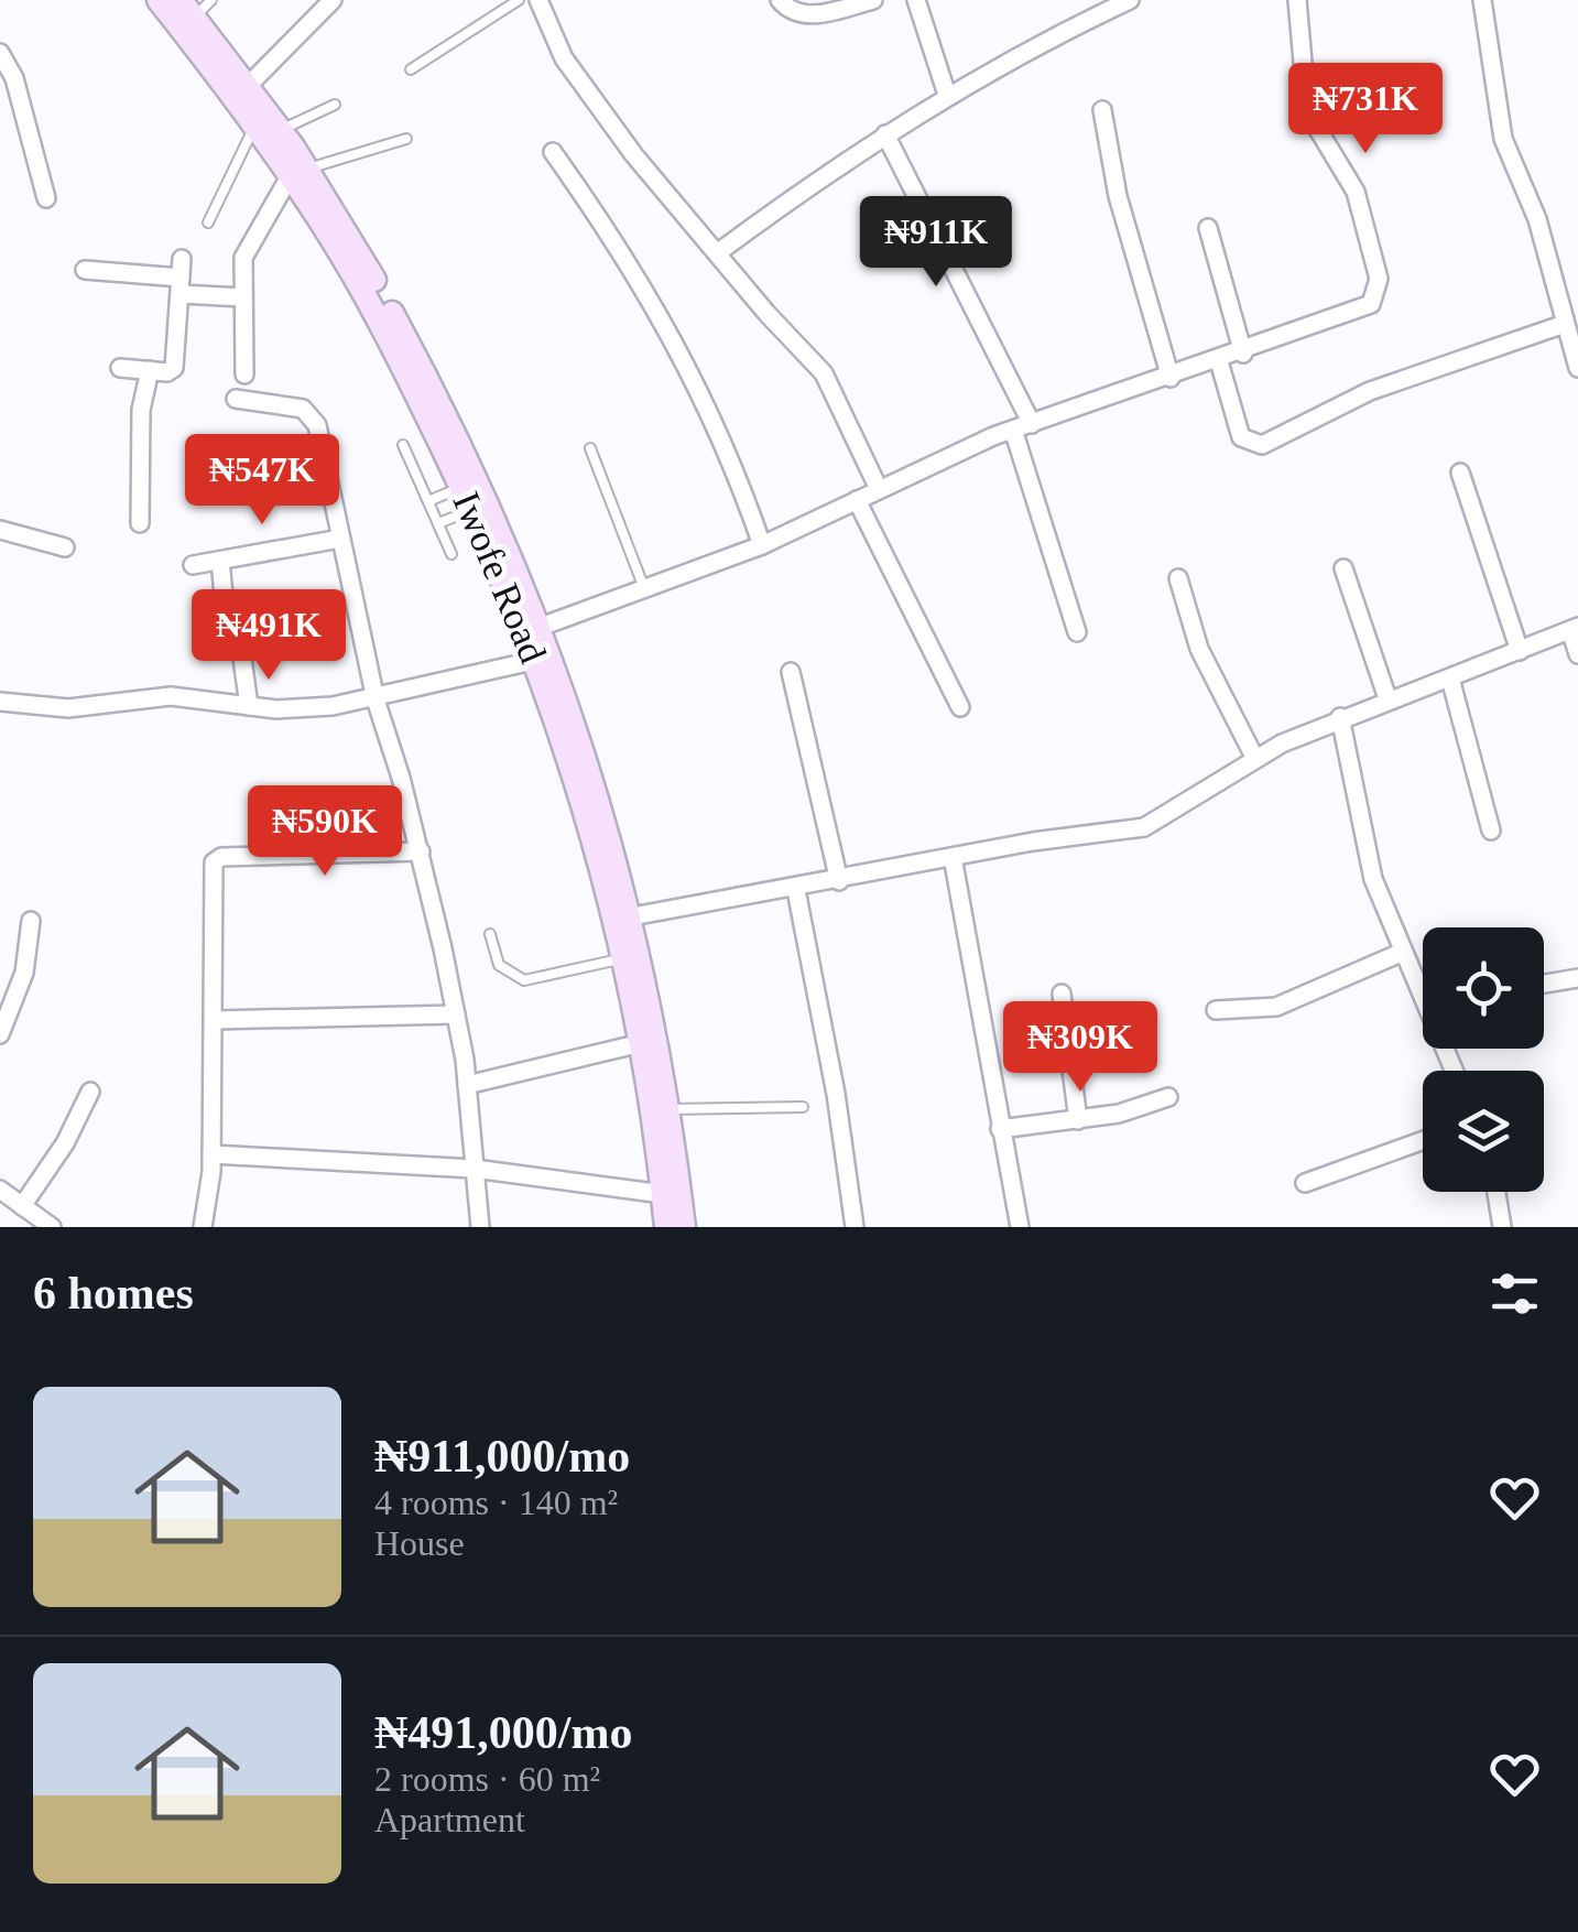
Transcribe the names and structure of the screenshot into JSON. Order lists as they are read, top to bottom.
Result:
{
  "streets": {
    "street": ["Iwofe Road"]
  },
  "page": {
    "price": [
      "₦731K",
      "₦911K",
      "₦547K",
      "₦491K",
      "₦590K",
      "₦309K"
    ],
    "heading": "6 homes",
    "list": [
      {
        "name": "₦911,000/mo",
        "note": "4 rooms · 140 m² · House"
      },
      {
        "name": "₦491,000/mo",
        "note": "2 rooms · 60 m² · Apartment"
      }
    ]
  }
}
